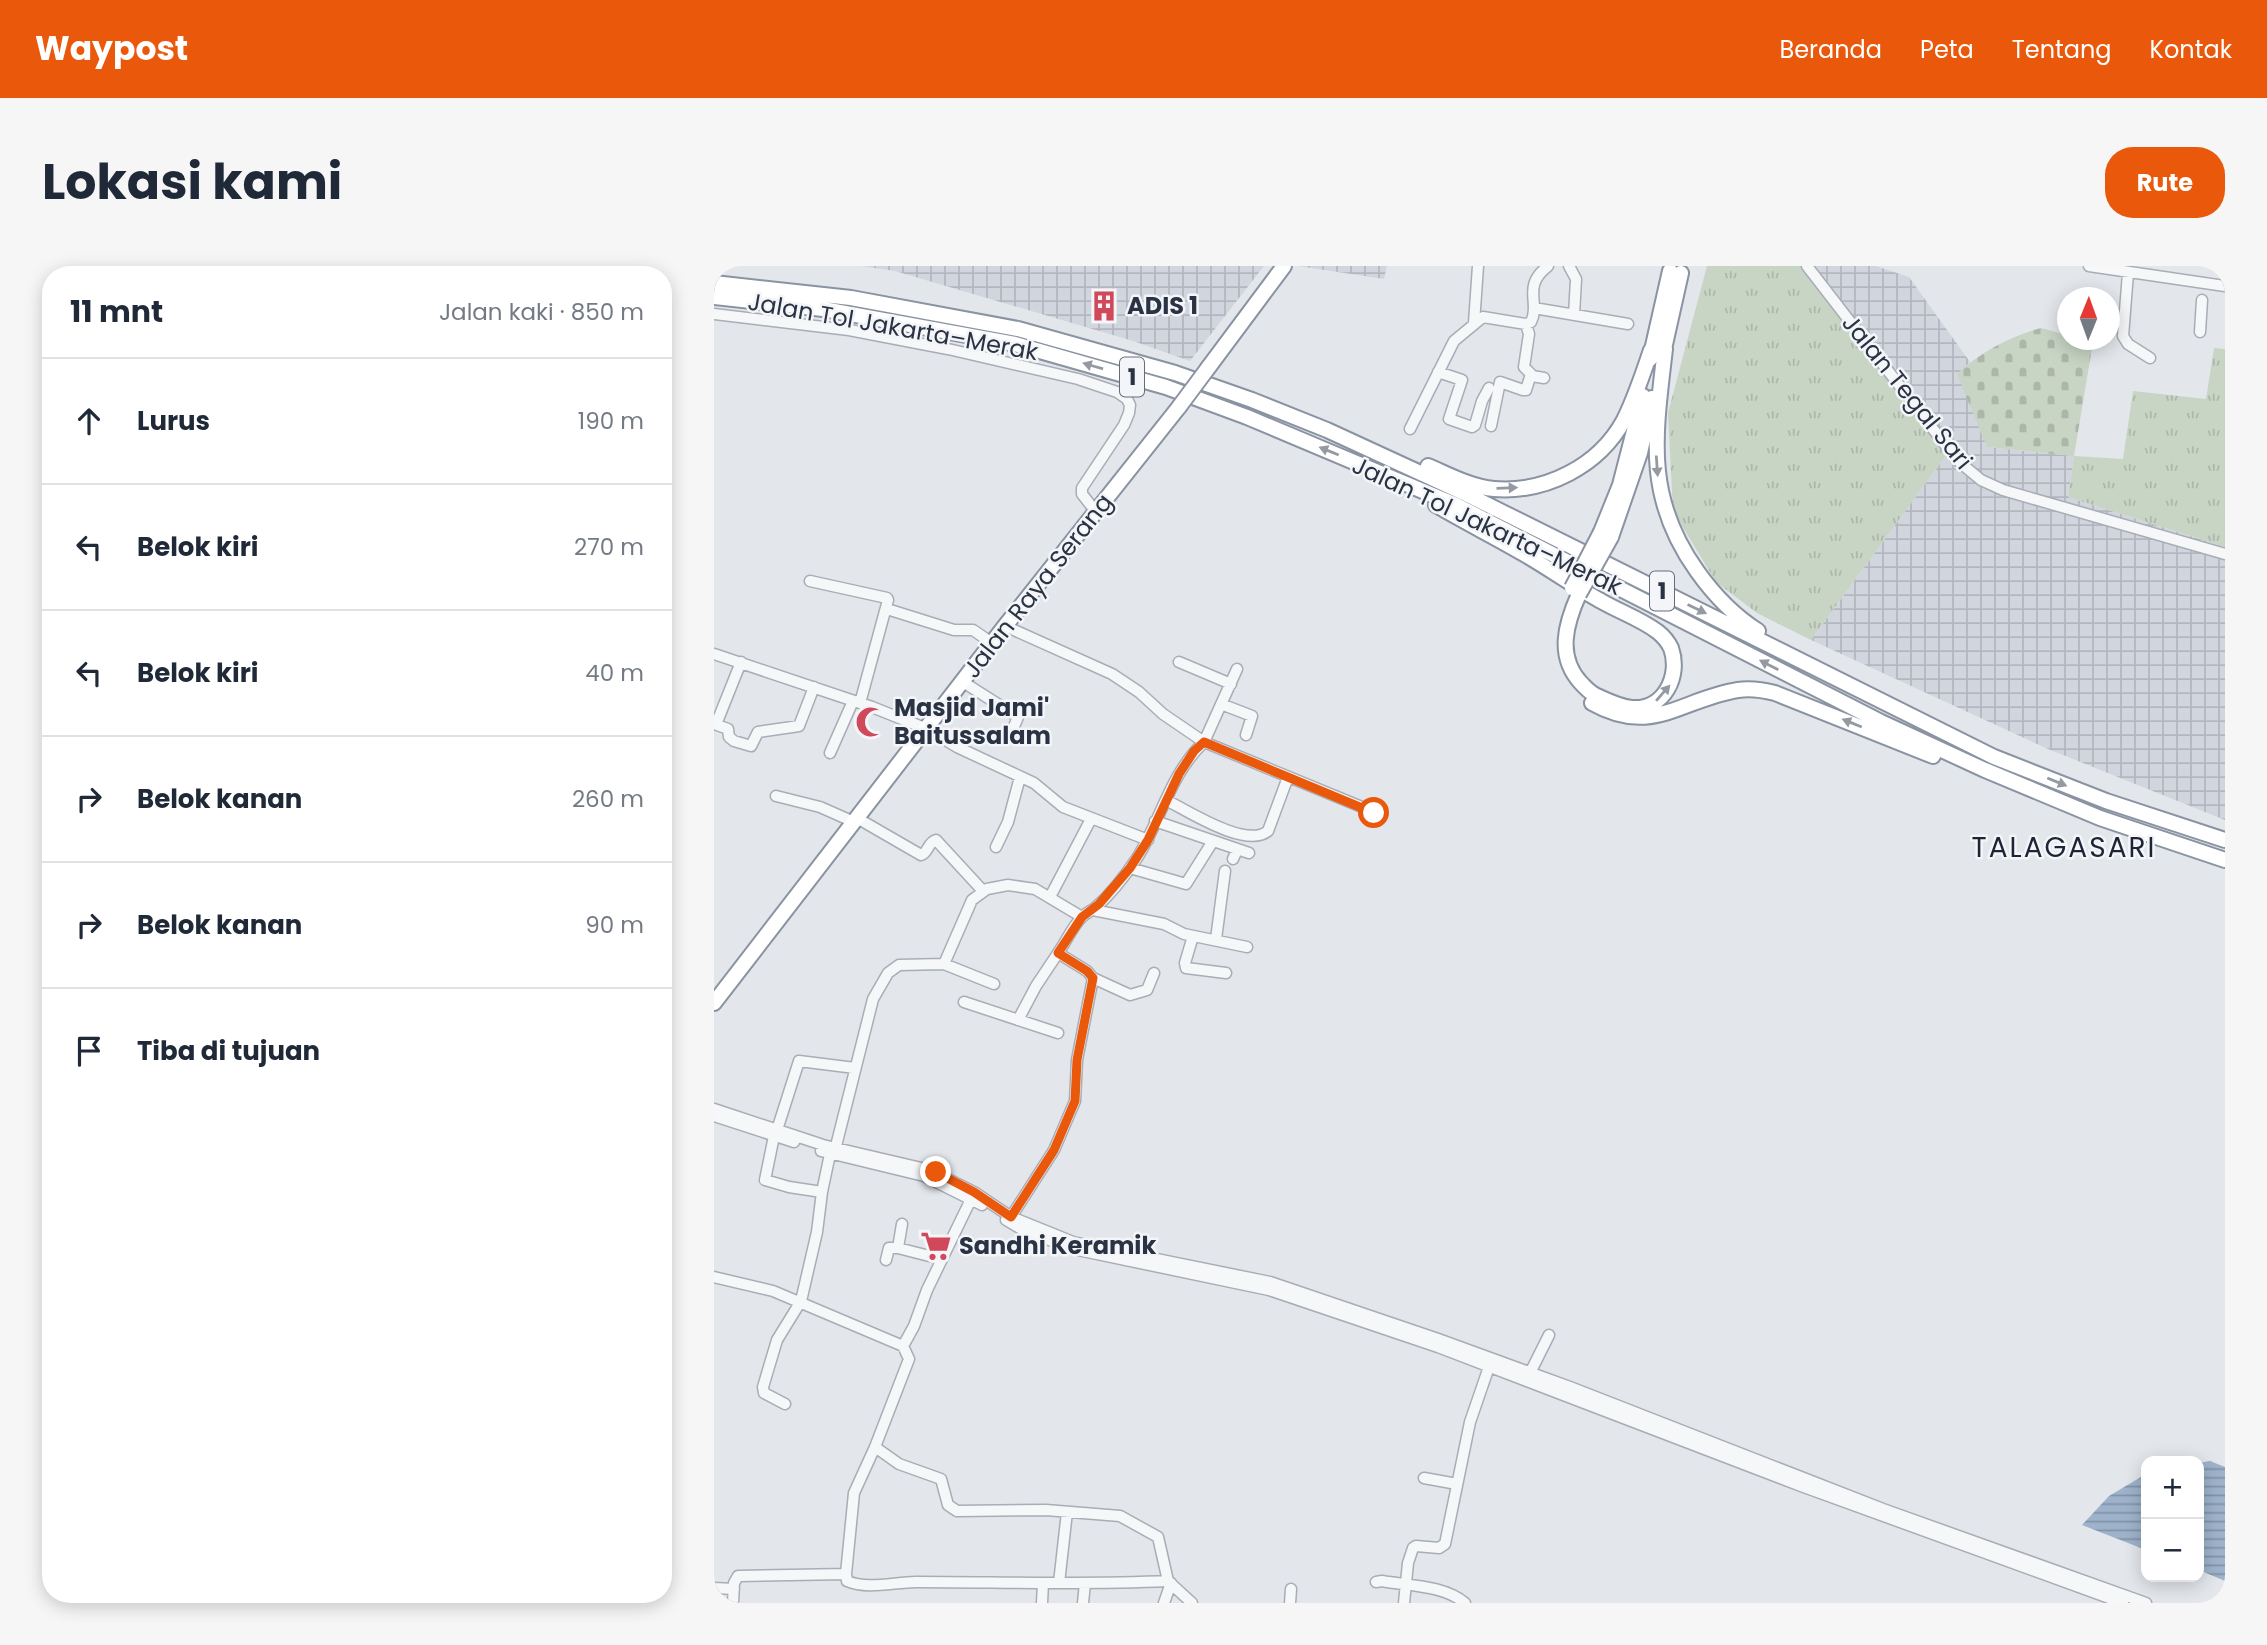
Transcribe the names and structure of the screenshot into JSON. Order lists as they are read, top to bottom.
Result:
{
  "streets": {
    "highway": ["Jalan Tol Jakarta–Merak", "1", "Jalan Raya Serang"],
    "street": ["Jalan Tegal Sari"]
  },
  "districts": ["TALAGASARI"],
  "places": {
    "building": ["ADIS 1"],
    "mosque": ["Masjid Jami' Baitussalam"],
    "supermarket": ["Sandhi Keramik"]
  },
  "north": "top",
  "page": {
    "header": "Waypost",
    "nav": [
      "Beranda",
      "Peta",
      "Tentang",
      "Kontak"
    ],
    "title": "Lokasi kami",
    "buttons": "Rute",
    "heading": ["11 mnt", "Jalan kaki · 850 m"],
    "list": [
      ["Lurus", "190 m"],
      ["Belok kiri", "270 m"],
      ["Belok kiri", "40 m"],
      ["Belok kanan", "260 m"],
      ["Belok kanan", "90 m"],
      "Tiba di tujuan"
    ],
    "map_buttons": ["+", "−"]
  }
}
